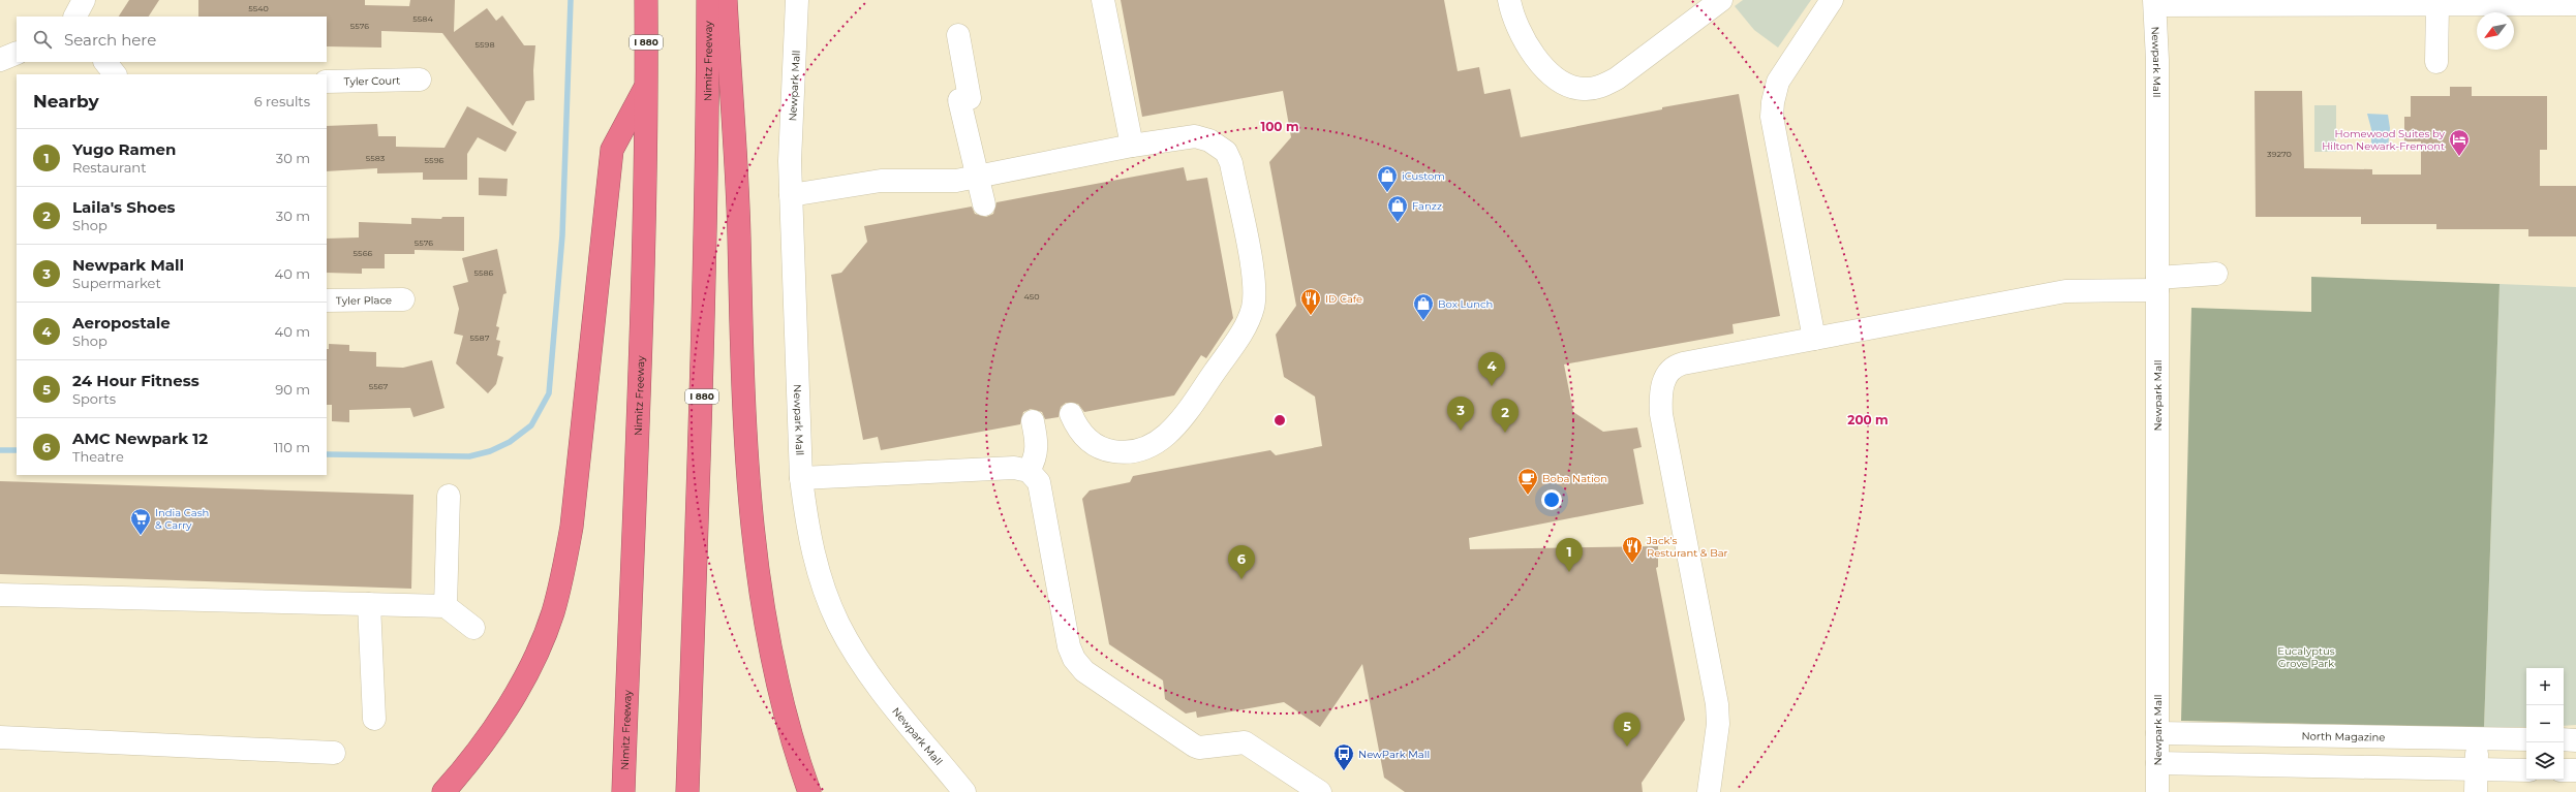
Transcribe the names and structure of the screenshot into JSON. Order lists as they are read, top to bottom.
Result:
{
  "streets": {
    "highway": ["I 880", "Nimitz Freeway"],
    "street": [
      "Newpark Mall",
      "Tyler Court",
      "Tyler Place",
      "North Magazine"
    ]
  },
  "crossings": [
    ["Newpark Mall", "North Magazine"]
  ],
  "parks": ["Eucalyptus Grove Park"],
  "places": {
    "hotel": ["Homewood Suites by Hilton Newark-Fremont"],
    "shop": ["iCustom", "Fanzz", "Box Lunch"],
    "restaurant": ["ID Cafe", "Jack's Resturant & Bar"],
    "cafe": ["Boba Nation"],
    "supermarket": ["India Cash & Carry"],
    "bus stop": ["NewPark Mall"]
  },
  "house_numbers": [
    "5540",
    "5584",
    "5576",
    "5598",
    "39270",
    "5583",
    "5596",
    "5576",
    "5566",
    "5586",
    "450",
    "5587",
    "5567"
  ],
  "north": "bottom left",
  "page": {
    "search": "Search here",
    "heading": ["Nearby", "6 results"],
    "list": [
      {
        "mark": "1",
        "name": "Yugo Ramen",
        "note": "Restaurant",
        "value": "30 m"
      },
      {
        "mark": "2",
        "name": "Laila's Shoes",
        "note": "Shop",
        "value": "30 m"
      },
      {
        "mark": "3",
        "name": "Newpark Mall",
        "note": "Supermarket",
        "value": "40 m"
      },
      {
        "mark": "4",
        "name": "Aeropostale",
        "note": "Shop",
        "value": "40 m"
      },
      {
        "mark": "5",
        "name": "24 Hour Fitness",
        "note": "Sports",
        "value": "90 m"
      },
      {
        "mark": "6",
        "name": "AMC Newpark 12",
        "note": "Theatre",
        "value": "110 m"
      }
    ],
    "pins": [
      "4",
      "3",
      "2",
      "1",
      "6",
      "5"
    ],
    "map_buttons": ["+", "−"]
  },
  "rings": ["100 m", "200 m"]
}
